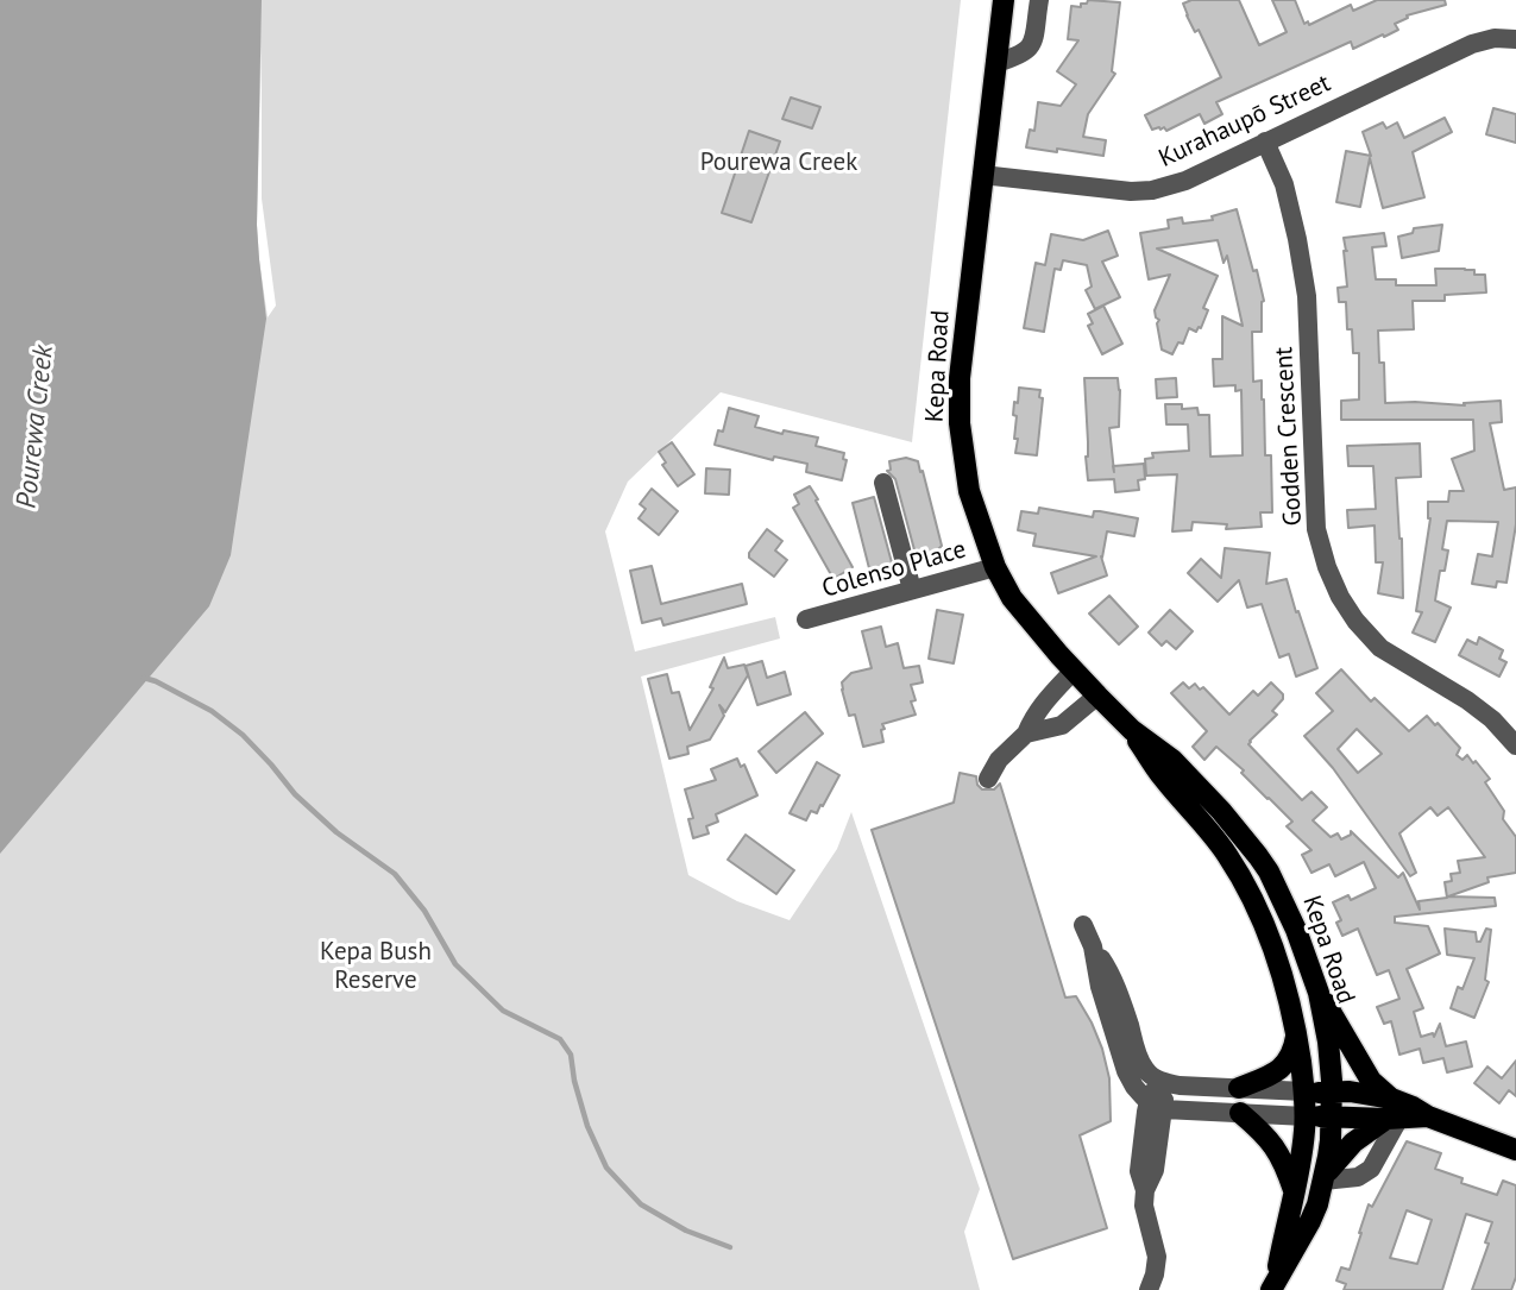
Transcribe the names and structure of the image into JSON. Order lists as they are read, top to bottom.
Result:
{
  "streets": {
    "main road": ["Kepa Road"],
    "street": ["Kurahaupō Street", "Godden Crescent", "Colenso Place"]
  },
  "crossings": [
    ["Kurahaupō Street", "Kepa Road"],
    ["Kurahaupō Street", "Godden Crescent"],
    ["Kepa Road", "Colenso Place"]
  ],
  "water": ["Pourewa Creek"],
  "parks": ["Pourewa Creek", "Kepa Bush Reserve"]
}
